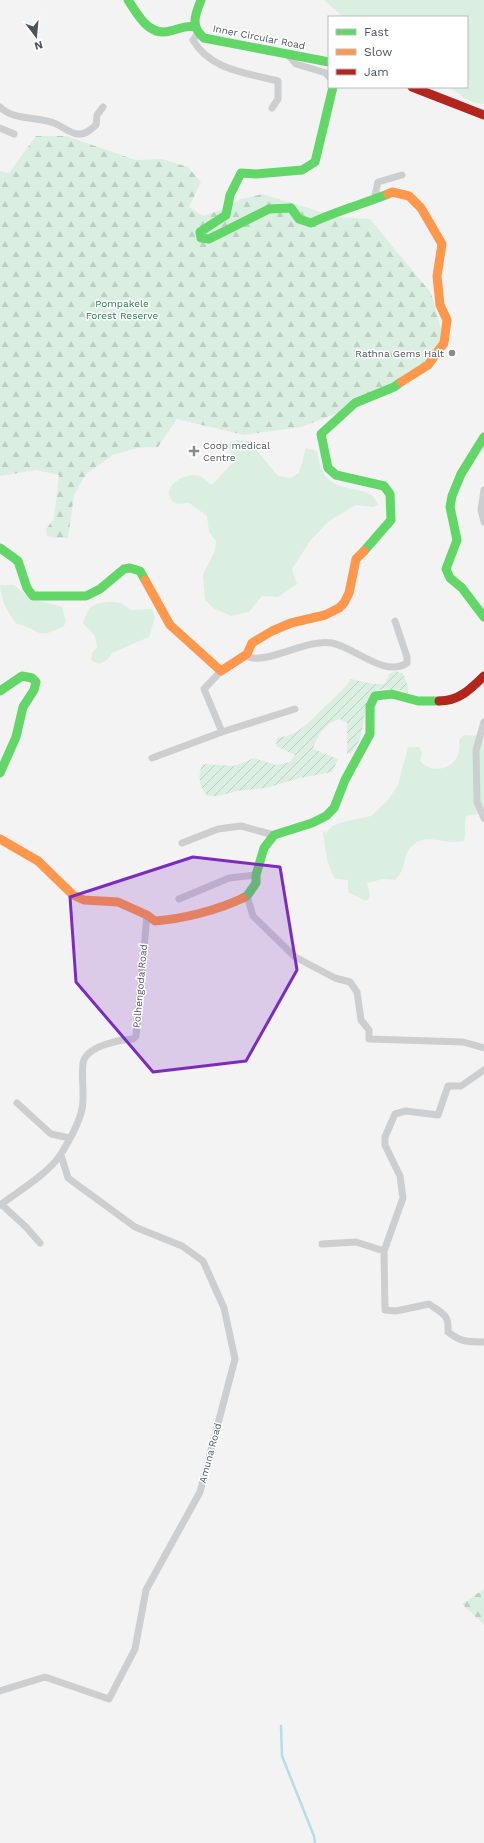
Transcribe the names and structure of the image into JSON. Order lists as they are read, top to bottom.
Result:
{
  "streets": {
    "street": ["Inner Circular Road", "Polhengoda Road", "Amuna Road"]
  },
  "crossings": [
    ["Polhengoda Road", "Amuna Road"]
  ],
  "parks": ["Pompakele Forest Reserve"],
  "places": {
    "other": ["Rathna Gems Halt"],
    "health": ["Coop medical Centre"]
  },
  "legend": ["Fast", "Slow", "Jam"],
  "north": "bottom"
}
